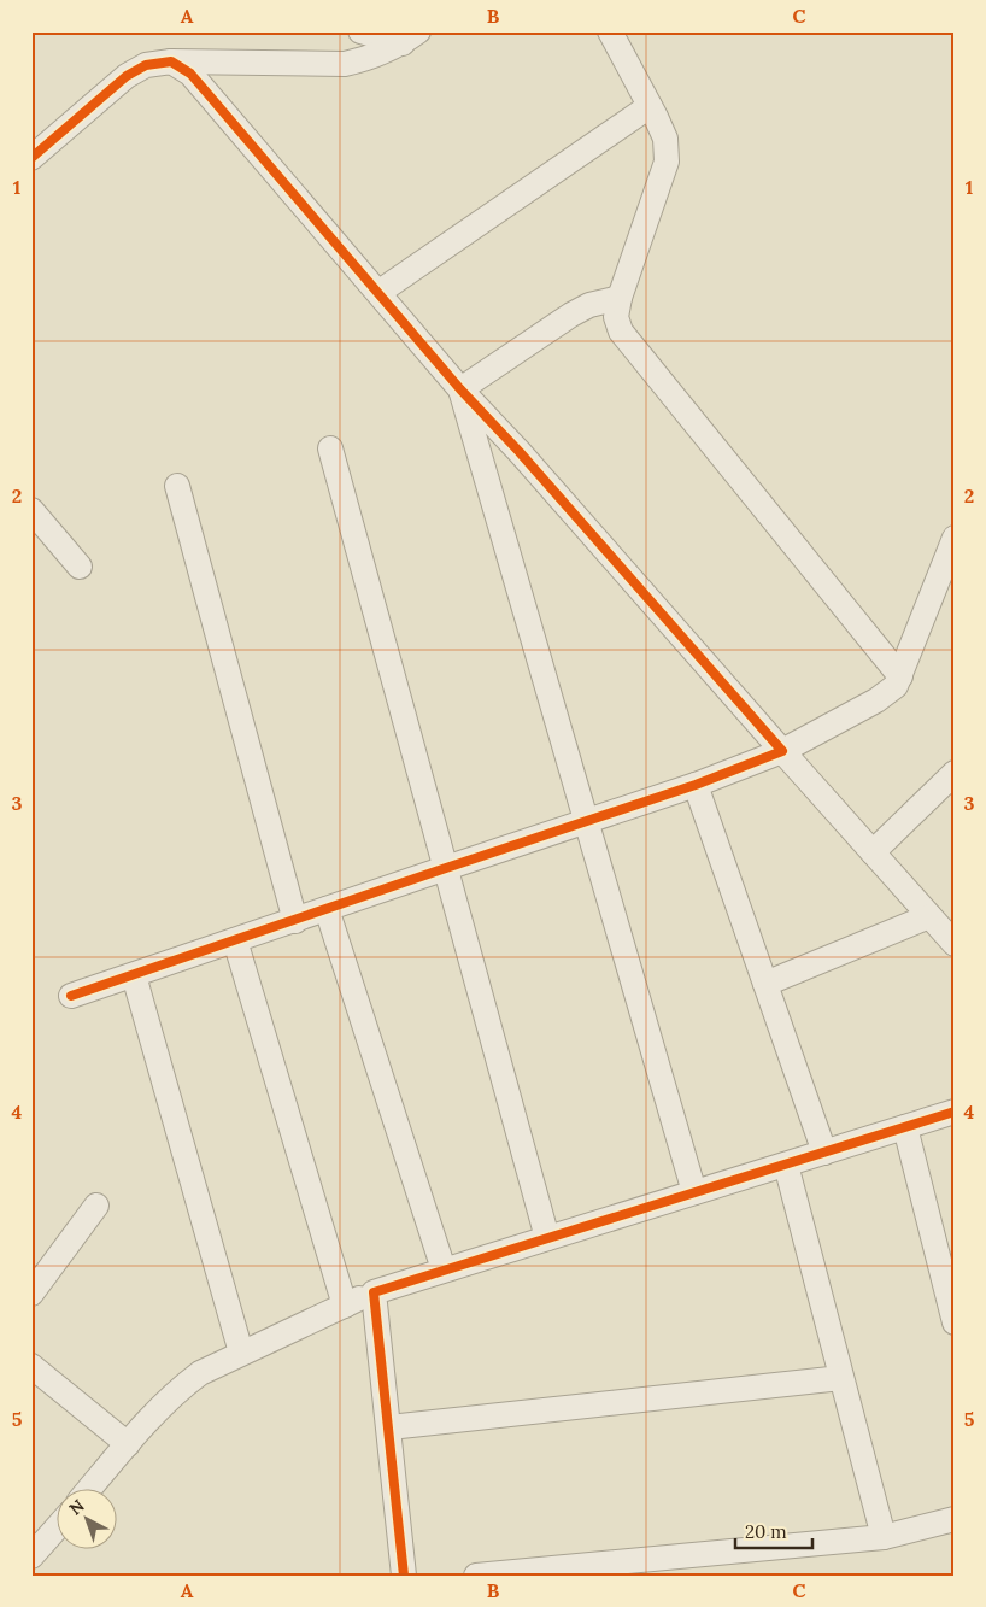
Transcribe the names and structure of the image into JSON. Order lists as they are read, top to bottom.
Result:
{
  "scale_bar": "20 m",
  "north": "top left",
  "grid": {
    "columns": ["A", "B", "C"],
    "rows": [
      "1",
      "2",
      "3",
      "4",
      "5"
    ]
  }
}
